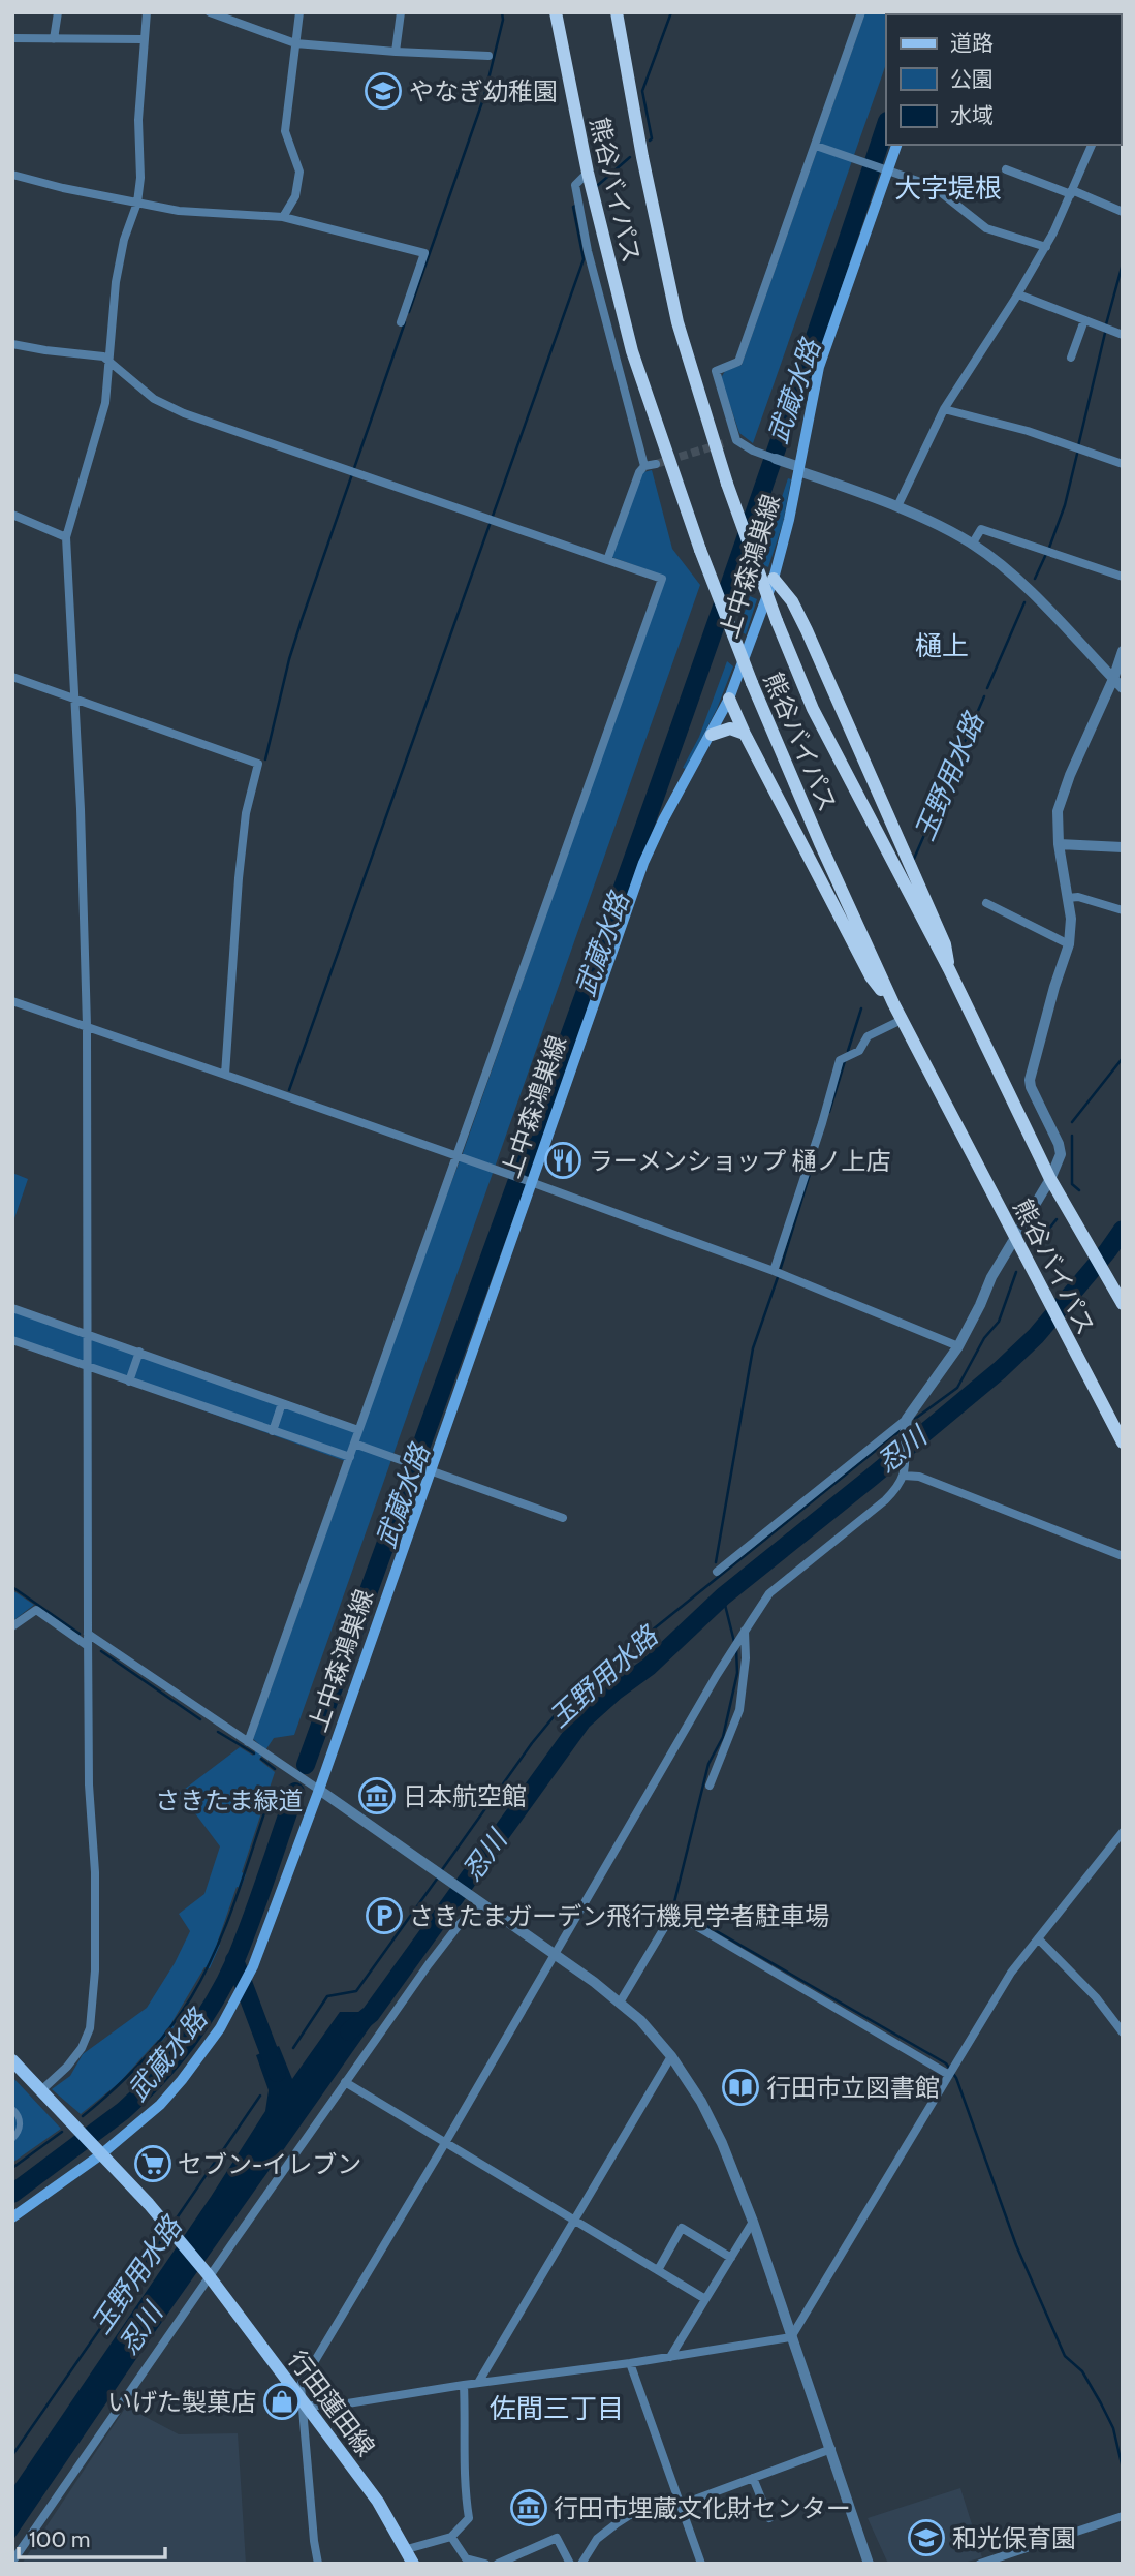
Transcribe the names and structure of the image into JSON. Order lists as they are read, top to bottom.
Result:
{
  "streets": {
    "highway": ["熊谷バイパス"],
    "main road": ["上中森鴻巣線", "行田蓮田線"]
  },
  "crossings": [
    ["上中森鴻巣線", "行田蓮田線"]
  ],
  "districts": ["大字堤根", "樋上", "佐間三丁目"],
  "water": ["武蔵水路", "玉野用水路", "忍川"],
  "parks": ["さきたま緑道"],
  "places": {
    "school or university": ["やなぎ幼稚園", "和光保育園"],
    "restaurant": ["ラーメンショップ 樋ノ上店"],
    "museum": ["日本航空館", "行田市埋蔵文化財センター"],
    "parking": ["さきたまガーデン飛行機見学者駐車場"],
    "library": ["行田市立図書館"],
    "supermarket": ["セブン-イレブン"],
    "shop": ["いげた製菓店"]
  },
  "legend": ["道路", "公園", "水域"],
  "scale_bar": "100 m"
}
